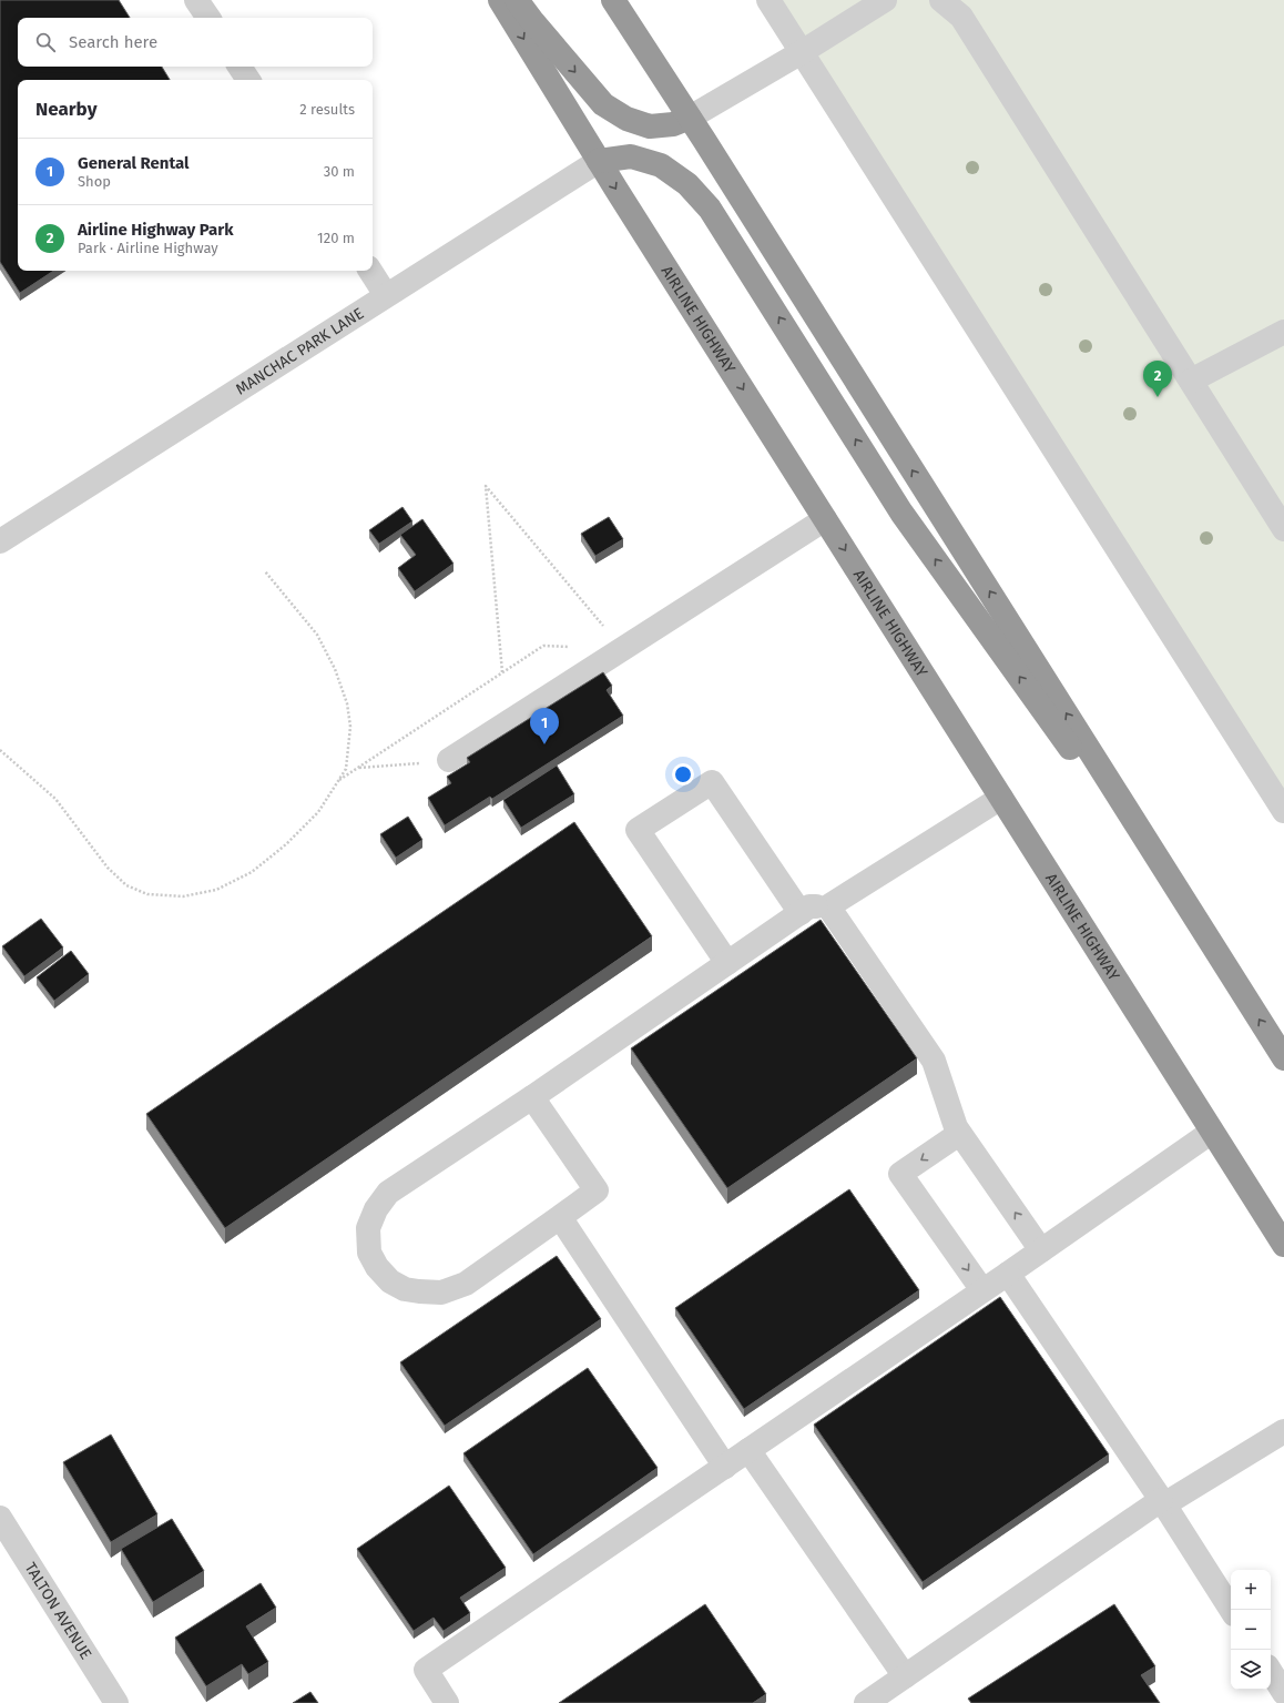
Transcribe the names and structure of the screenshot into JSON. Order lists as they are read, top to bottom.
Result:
{
  "streets": {
    "highway": ["AIRLINE HIGHWAY"],
    "street": ["MANCHAC PARK LANE", "TALTON AVENUE"]
  },
  "crossings": [
    ["AIRLINE HIGHWAY", "MANCHAC PARK LANE"]
  ],
  "page": {
    "search": "Search here",
    "heading": ["Nearby", "2 results"],
    "list": [
      {
        "mark": "1",
        "name": "General Rental",
        "note": "Shop",
        "value": "30 m"
      },
      {
        "mark": "2",
        "name": "Airline Highway Park",
        "note": "Park · Airline Highway",
        "value": "120 m"
      }
    ],
    "pins": ["2", "1"],
    "map_buttons": ["+", "−"]
  }
}
